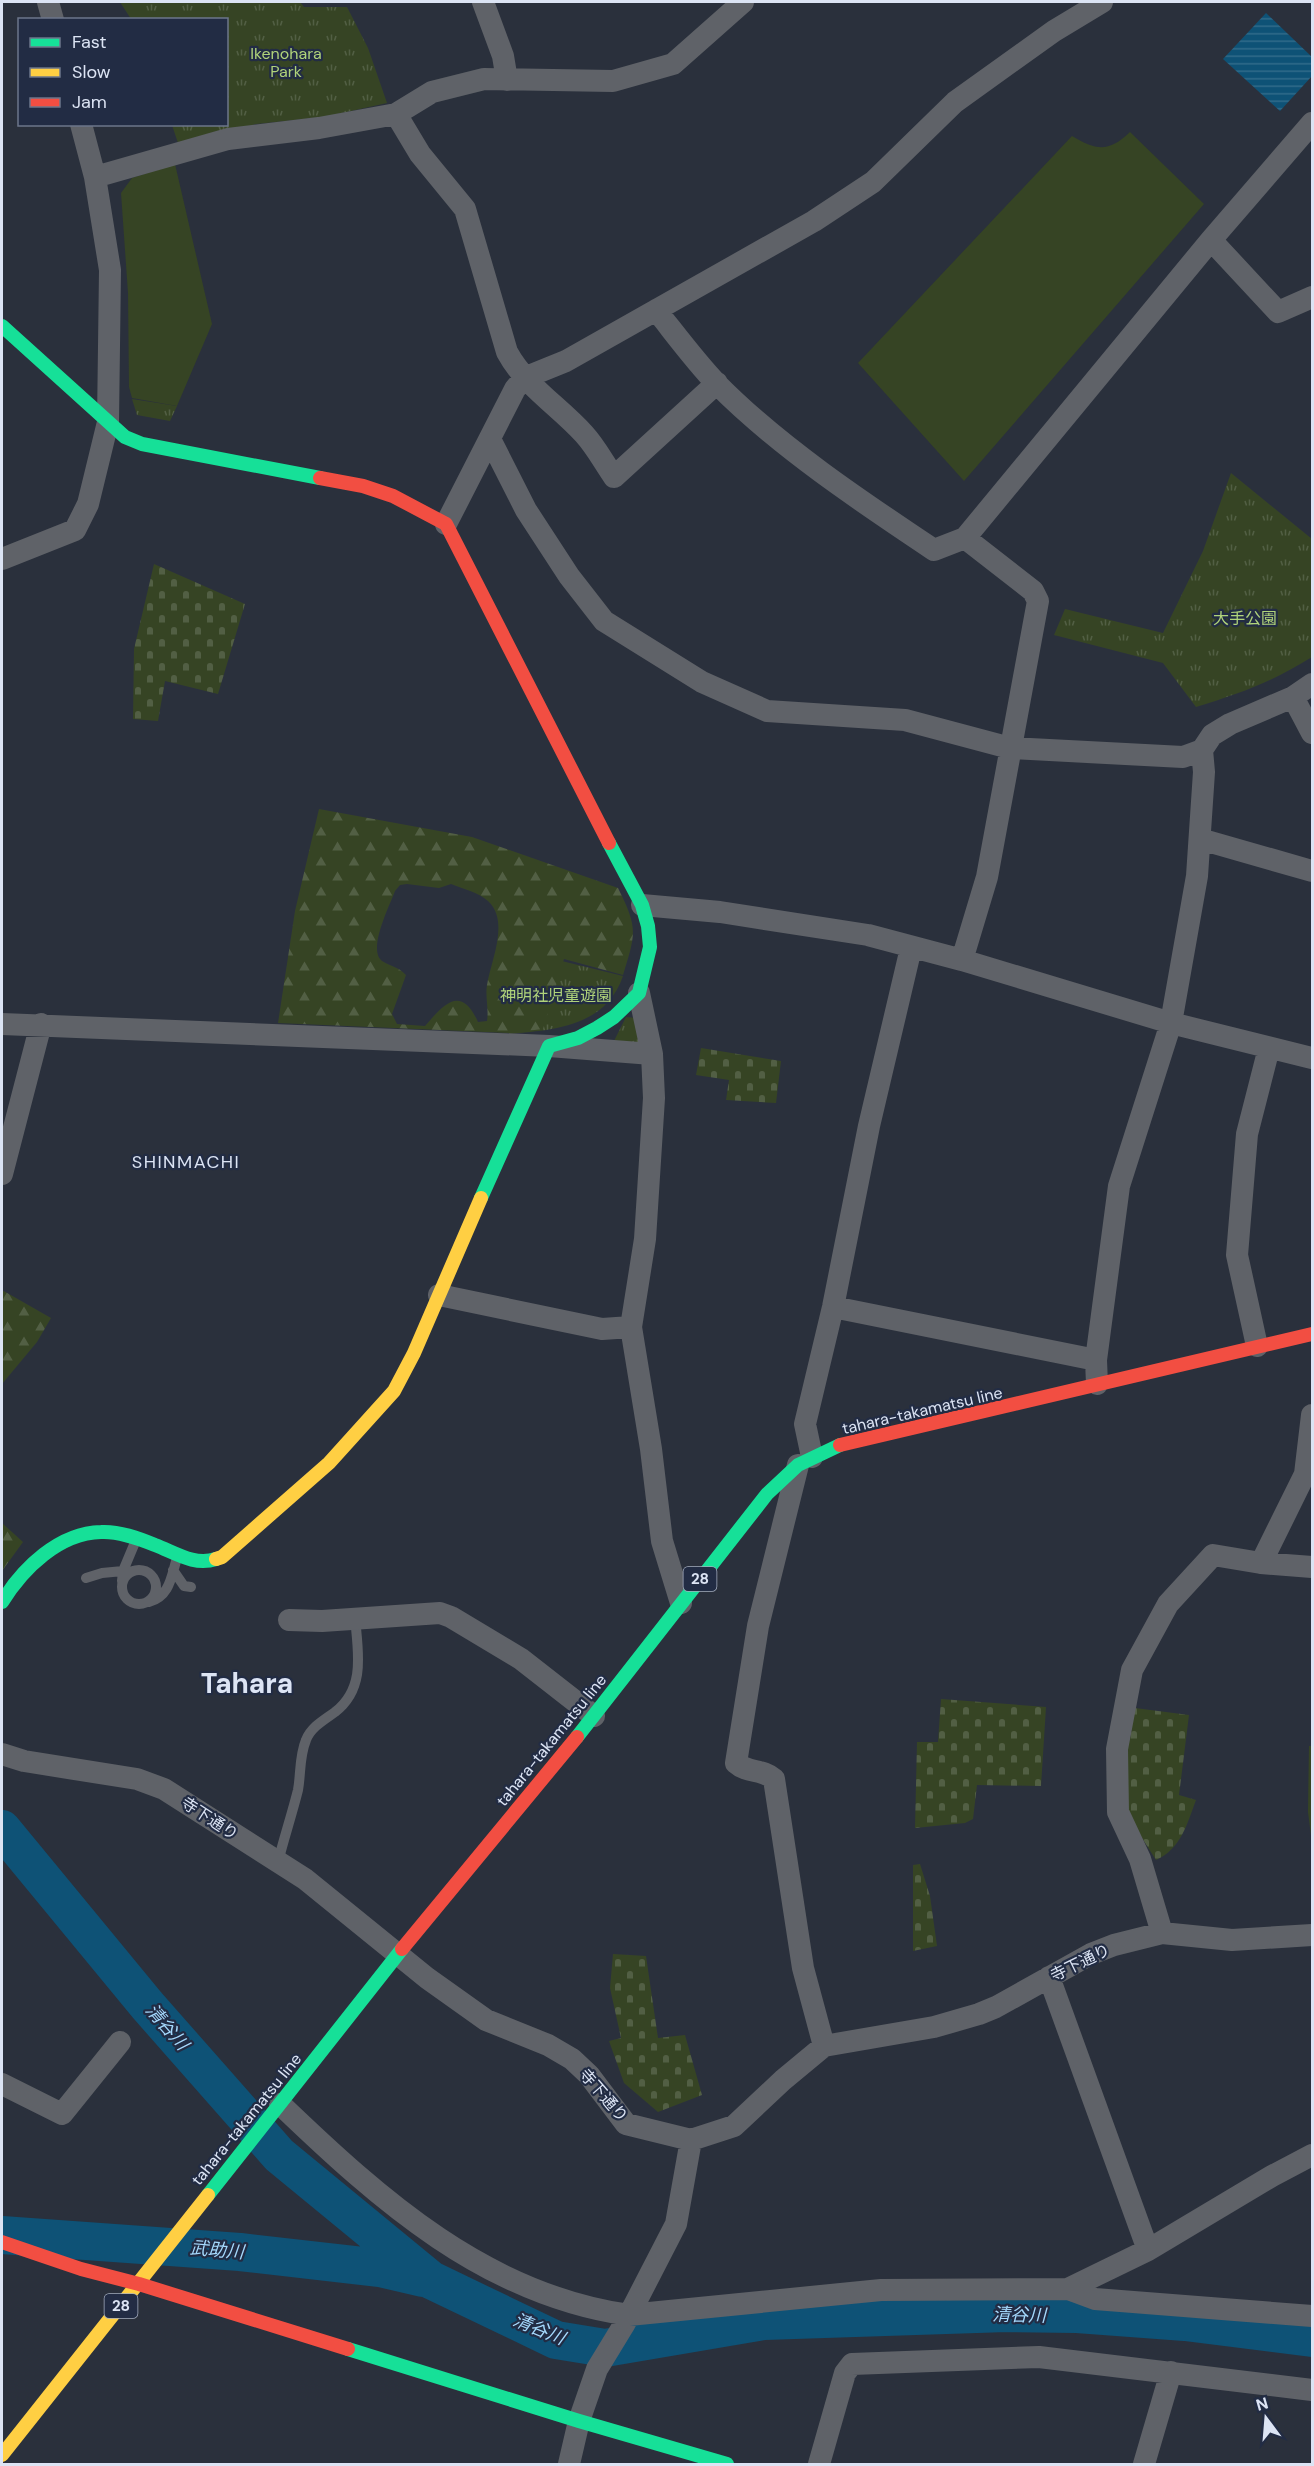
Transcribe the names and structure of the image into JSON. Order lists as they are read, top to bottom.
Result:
{
  "streets": {
    "street": ["tahara-takamatsu line", "28", "寺下通り"]
  },
  "crossings": [
    ["tahara-takamatsu line", "寺下通り"]
  ],
  "districts": ["SHINMACHI", "Tahara"],
  "water": ["清谷川", "武助川"],
  "parks": ["Ikenohara Park", "大手公園", "神明社児童遊園"],
  "legend": ["Fast", "Slow", "Jam"],
  "north": "top"
}
